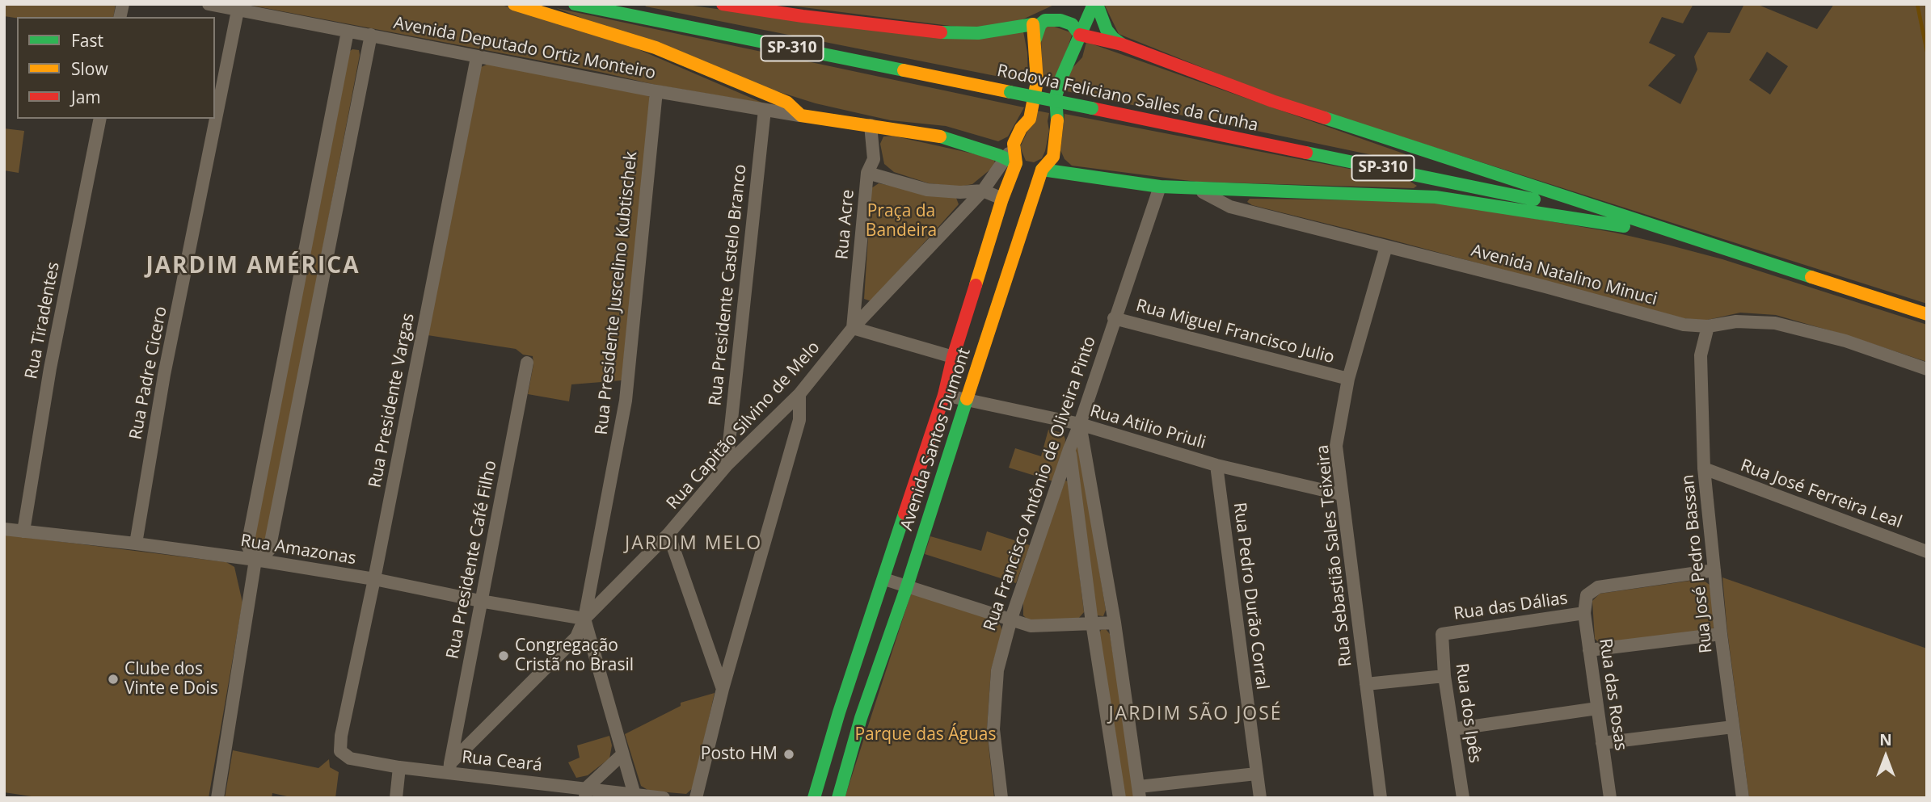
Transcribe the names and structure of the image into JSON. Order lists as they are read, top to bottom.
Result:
{
  "streets": {
    "main road": ["SP-310", "Rodovia Feliciano Salles da Cunha", "Avenida Santos Dumont"],
    "street": [
      "Avenida Deputado Ortiz Monteiro",
      "Rua Acre",
      "Avenida Natalino Minuci",
      "Rua Presidente Castelo Branco",
      "Rua Presidente Juscelino Kubtischek",
      "Rua Tiradentes",
      "Rua Miguel Francisco Julio",
      "Rua Padre Cicero",
      "Rua Presidente Vargas",
      "Rua Capitão Silvino de Melo",
      "Rua Atilio Priuli",
      "Rua Francisco Antônio de Oliveira Pinto",
      "Rua José Ferreira Leal",
      "Rua Amazonas",
      "Rua Sebastião Sales Teixeira",
      "Rua Presidente Café Filho",
      "Rua José Pedro Bassan",
      "Rua Pedro Durão Corral",
      "Rua das Dálias",
      "Rua das Rosas",
      "Rua dos Ipês",
      "Rua Ceará"
    ]
  },
  "crossings": [
    ["Avenida Deputado Ortiz Monteiro", "Rua Presidente Castelo Branco"],
    ["Avenida Deputado Ortiz Monteiro", "Rua Presidente Juscelino Kubtischek"],
    ["Avenida Deputado Ortiz Monteiro", "Rua Padre Cicero"],
    ["Avenida Deputado Ortiz Monteiro", "Rua Presidente Vargas"],
    ["SP-310", "Rodovia Feliciano Salles da Cunha"],
    ["Rua Acre", "Rua Capitão Silvino de Melo"],
    ["Avenida Natalino Minuci", "Rua Sebastião Sales Teixeira"],
    ["Avenida Natalino Minuci", "Rua José Pedro Bassan"],
    ["Rua Presidente Castelo Branco", "Rua Capitão Silvino de Melo"],
    ["Rua Presidente Juscelino Kubtischek", "Rua Capitão Silvino de Melo"],
    ["Rua Presidente Juscelino Kubtischek", "Rua Amazonas"],
    ["Rua Presidente Juscelino Kubtischek", "Rua Ceará"],
    ["Rua Tiradentes", "Rua Amazonas"],
    ["Rua Miguel Francisco Julio", "Rua Francisco Antônio de Oliveira Pinto"],
    ["Rua Miguel Francisco Julio", "Rua Sebastião Sales Teixeira"],
    ["Rua Padre Cicero", "Rua Amazonas"],
    ["Rua Presidente Vargas", "Rua Amazonas"],
    ["Rua Presidente Vargas", "Rua Ceará"],
    ["Rua Capitão Silvino de Melo", "Avenida Santos Dumont"],
    ["Rua Capitão Silvino de Melo", "Rua Amazonas"],
    ["Rua Capitão Silvino de Melo", "Rua Presidente Café Filho"],
    ["Rua Capitão Silvino de Melo", "Rua Ceará"],
    ["Rua Atilio Priuli", "Avenida Santos Dumont"],
    ["Rua Atilio Priuli", "Rua Francisco Antônio de Oliveira Pinto"],
    ["Rua Atilio Priuli", "Rua Sebastião Sales Teixeira"],
    ["Rua Atilio Priuli", "Rua Pedro Durão Corral"],
    ["Rua José Ferreira Leal", "Rua José Pedro Bassan"],
    ["Rua Amazonas", "Rua Presidente Café Filho"],
    ["Rua Presidente Café Filho", "Rua Ceará"],
    ["Rua José Pedro Bassan", "Rua das Dálias"],
    ["Rua das Dálias", "Rua das Rosas"],
    ["Rua das Dálias", "Rua dos Ipês"]
  ],
  "districts": ["JARDIM AMÉRICA", "JARDIM MELO", "JARDIM SÃO JOSÉ"],
  "parks": ["Praça da Bandeira", "Parque das Águas"],
  "places": ["Congregação Cristã no Brasil", "Clube dos Vinte e Dois", "Posto HM"],
  "legend": ["Fast", "Slow", "Jam"],
  "north": "top"
}
